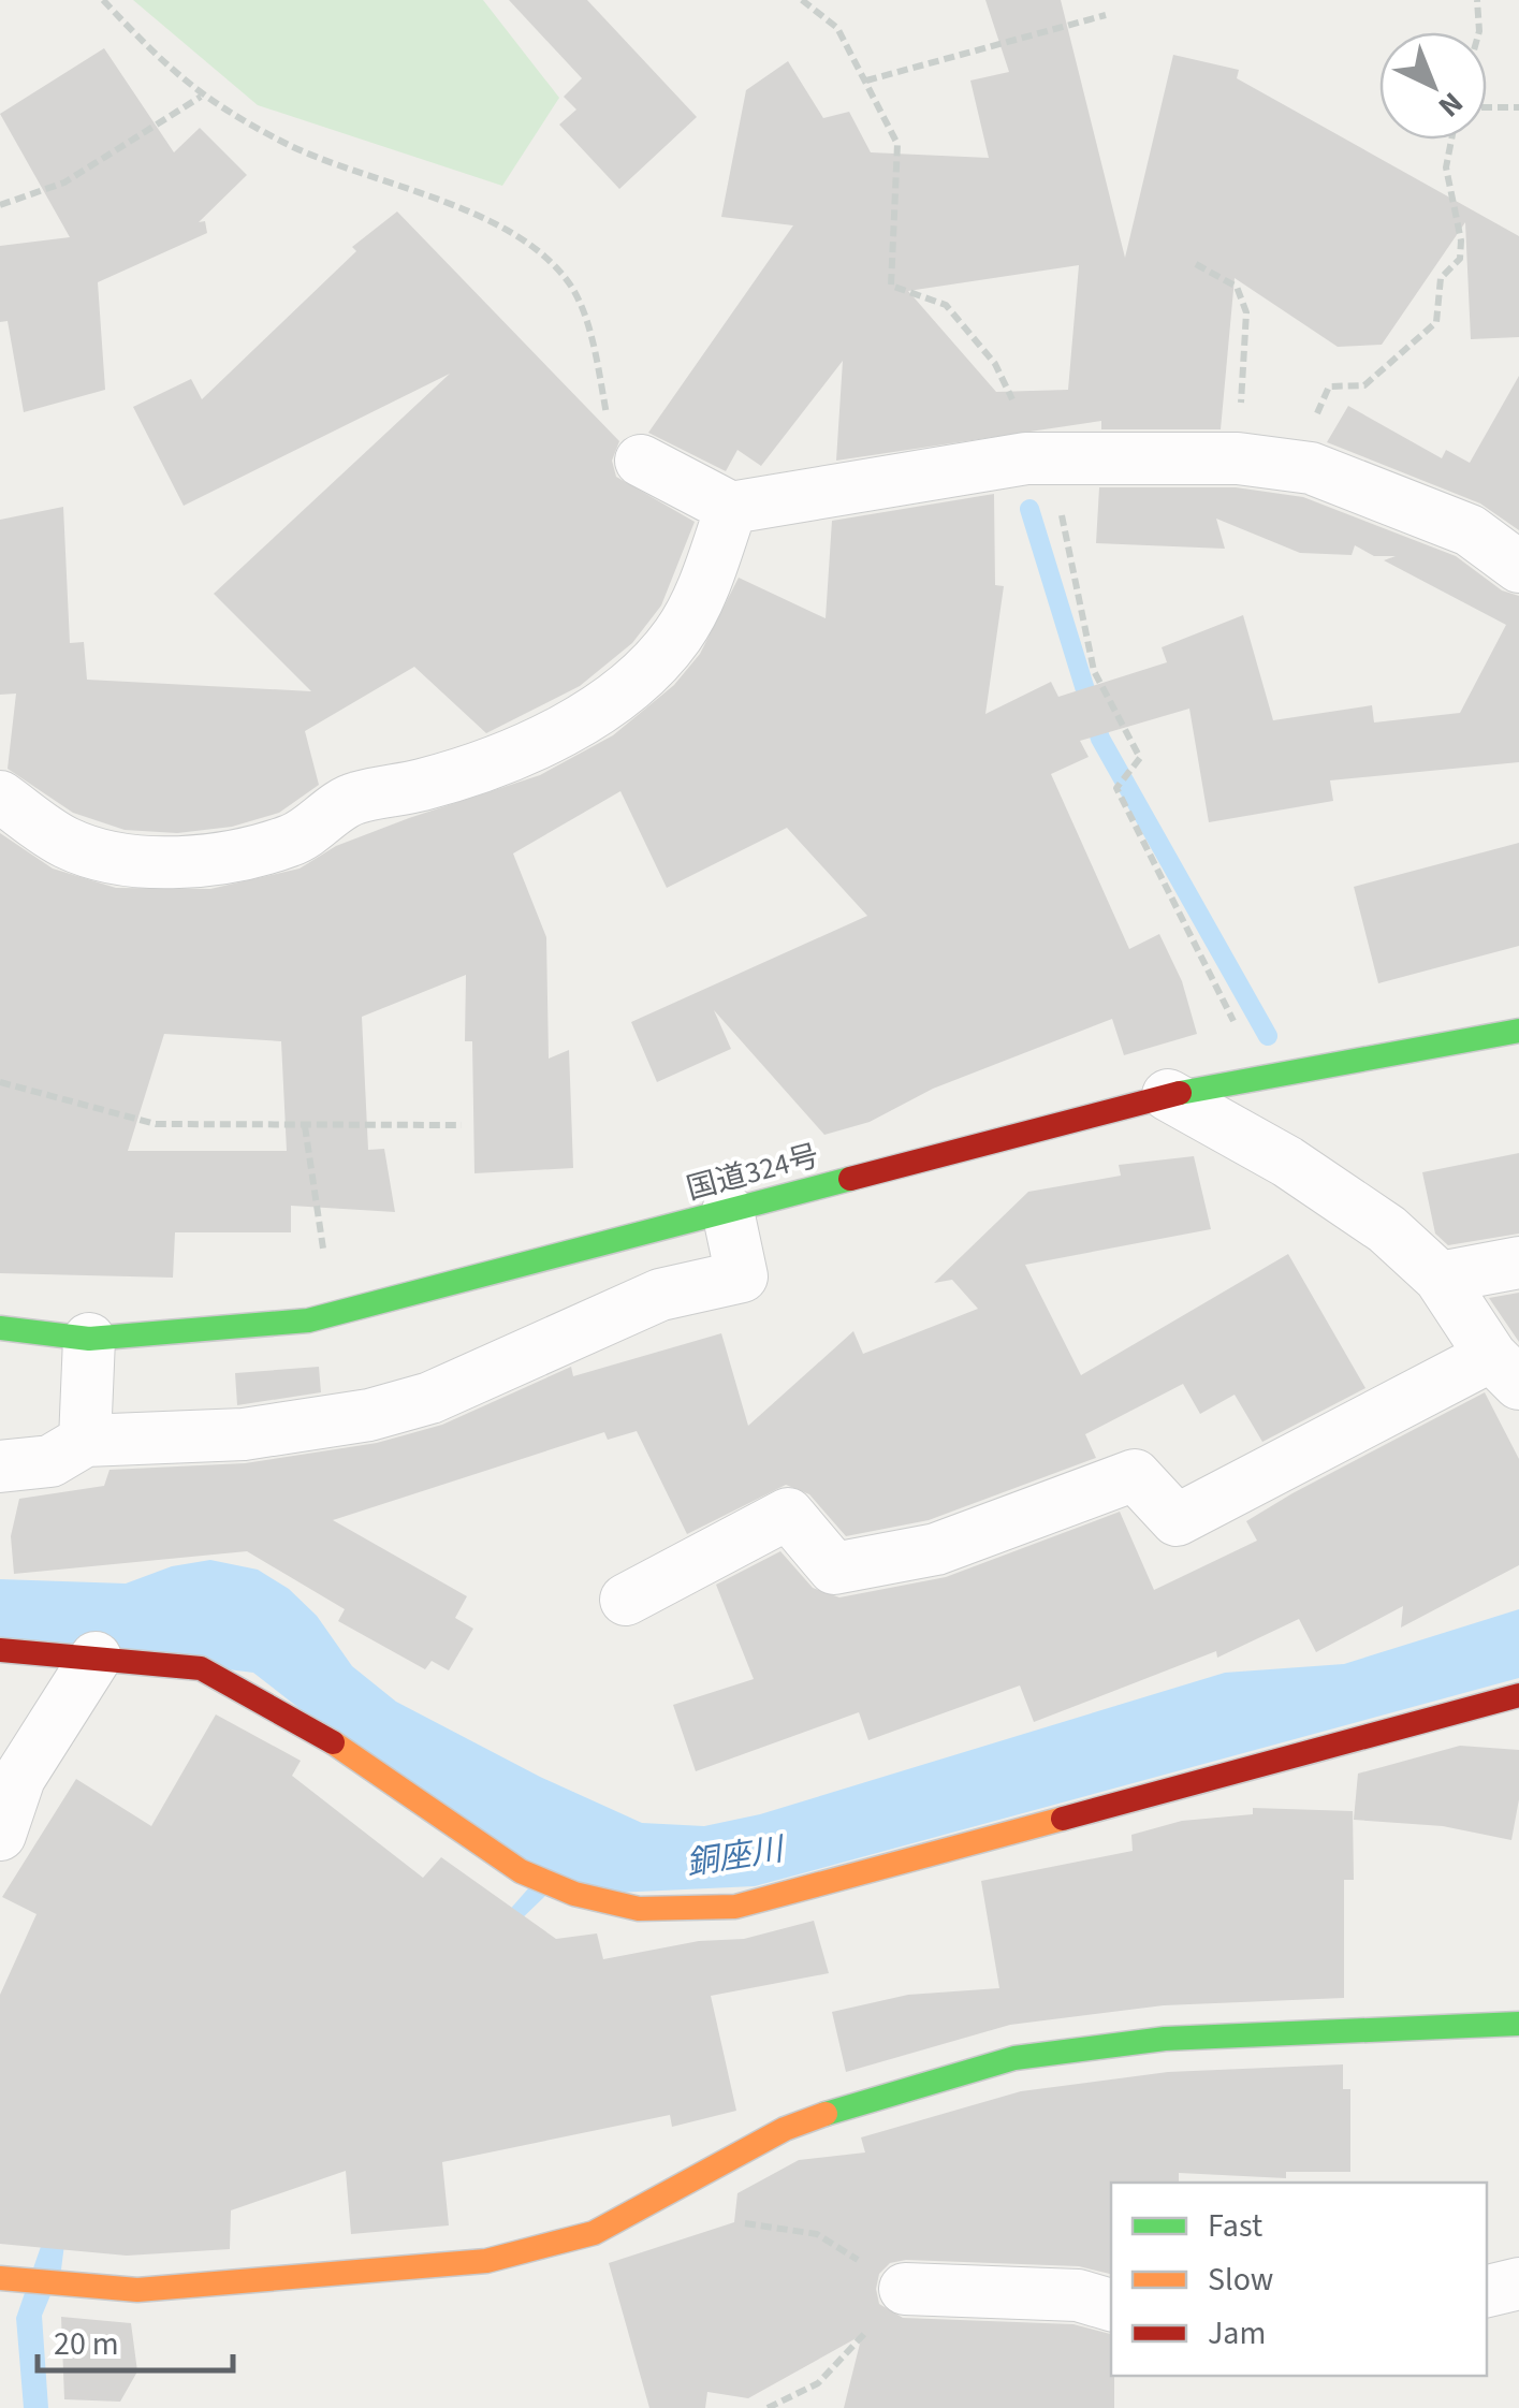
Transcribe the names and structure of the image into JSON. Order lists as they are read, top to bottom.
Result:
{
  "streets": {
    "main road": ["国道324号"]
  },
  "water": ["銅座川"],
  "legend": ["Fast", "Slow", "Jam"],
  "scale_bar": "20 m",
  "north": "bottom right"
}
